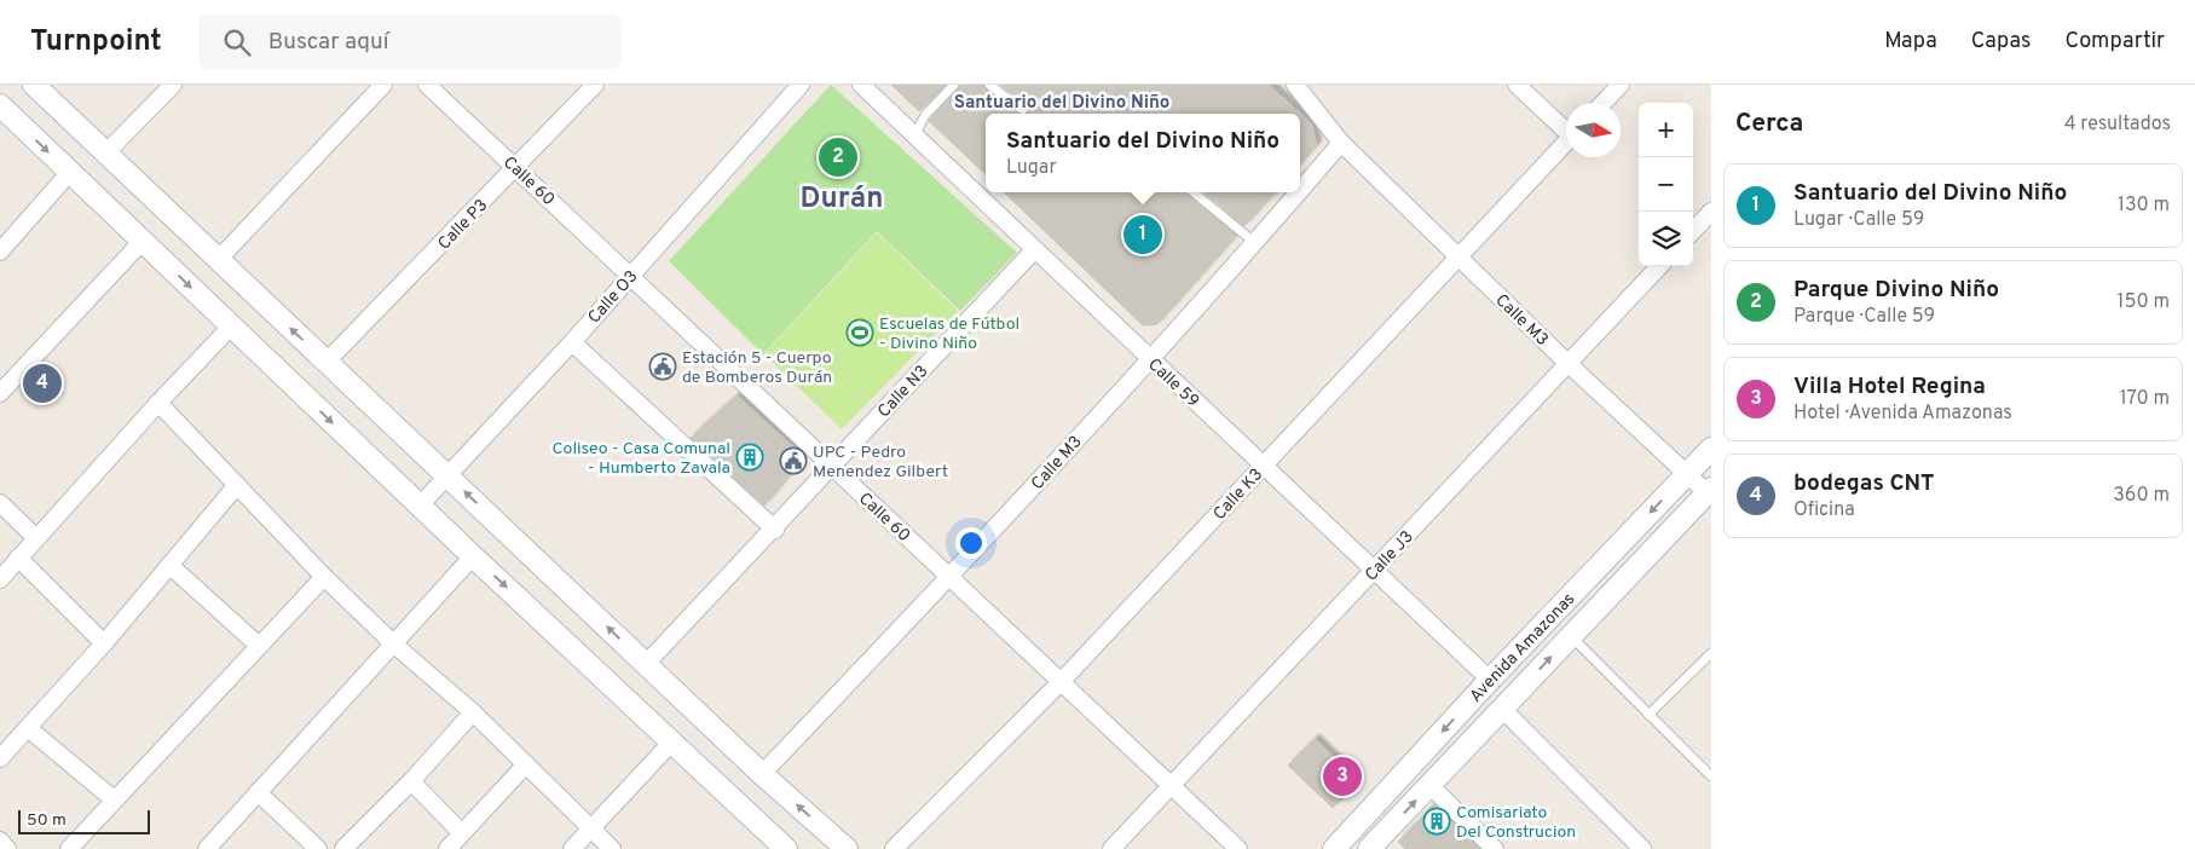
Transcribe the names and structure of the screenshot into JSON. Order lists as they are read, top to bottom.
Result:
{
  "streets": {
    "street": [
      "Calle 60",
      "Calle P3",
      "Calle O3",
      "Calle M3",
      "Calle 59",
      "Calle N3",
      "Calle K3",
      "Calle J3",
      "Avenida Amazonas"
    ]
  },
  "crossings": [
    ["Calle 60", "Calle P3"],
    ["Calle 60", "Calle O3"],
    ["Calle 60", "Calle M3"],
    ["Calle 60", "Calle N3"],
    ["Calle 60", "Calle K3"],
    ["Calle 60", "Calle J3"],
    ["Calle M3", "Calle 59"],
    ["Calle M3", "Calle K3"],
    ["Calle M3", "Calle J3"],
    ["Calle M3", "Avenida Amazonas"],
    ["Calle 59", "Calle N3"],
    ["Calle 59", "Calle K3"],
    ["Calle 59", "Calle J3"],
    ["Calle 59", "Avenida Amazonas"]
  ],
  "districts": ["Santuario del Divino Niño", "Durán"],
  "places": {
    "sports": ["Escuelas de Fútbol - Divino Niño"],
    "public building": ["Estación 5 - Cuerpo de Bomberos Durán", "UPC - Pedro Menendez Gilbert"],
    "building": ["Coliseo - Casa Comunal - Humberto Zavala", "Comisariato Del Construcion"]
  },
  "scale_bar": "50 m",
  "north": "right",
  "page": {
    "header": "Turnpoint",
    "search": "Buscar aquí",
    "nav": ["Mapa", "Capas", "Compartir"],
    "heading": ["Cerca", "4 resultados"],
    "map_buttons": ["+", "−"],
    "popup": ["Santuario del Divino Niño", "Lugar"],
    "pins": [
      "2",
      "1",
      "4",
      "3"
    ],
    "list": [
      {
        "mark": "1",
        "name": "Santuario del Divino Niño",
        "note": "Lugar · Calle 59",
        "value": "130 m"
      },
      {
        "mark": "2",
        "name": "Parque Divino Niño",
        "note": "Parque · Calle 59",
        "value": "150 m"
      },
      {
        "mark": "3",
        "name": "Villa Hotel Regina",
        "note": "Hotel · Avenida Amazonas",
        "value": "170 m"
      },
      {
        "mark": "4",
        "name": "bodegas CNT",
        "note": "Oficina",
        "value": "360 m"
      }
    ],
    "scale": "50 m"
  }
}
